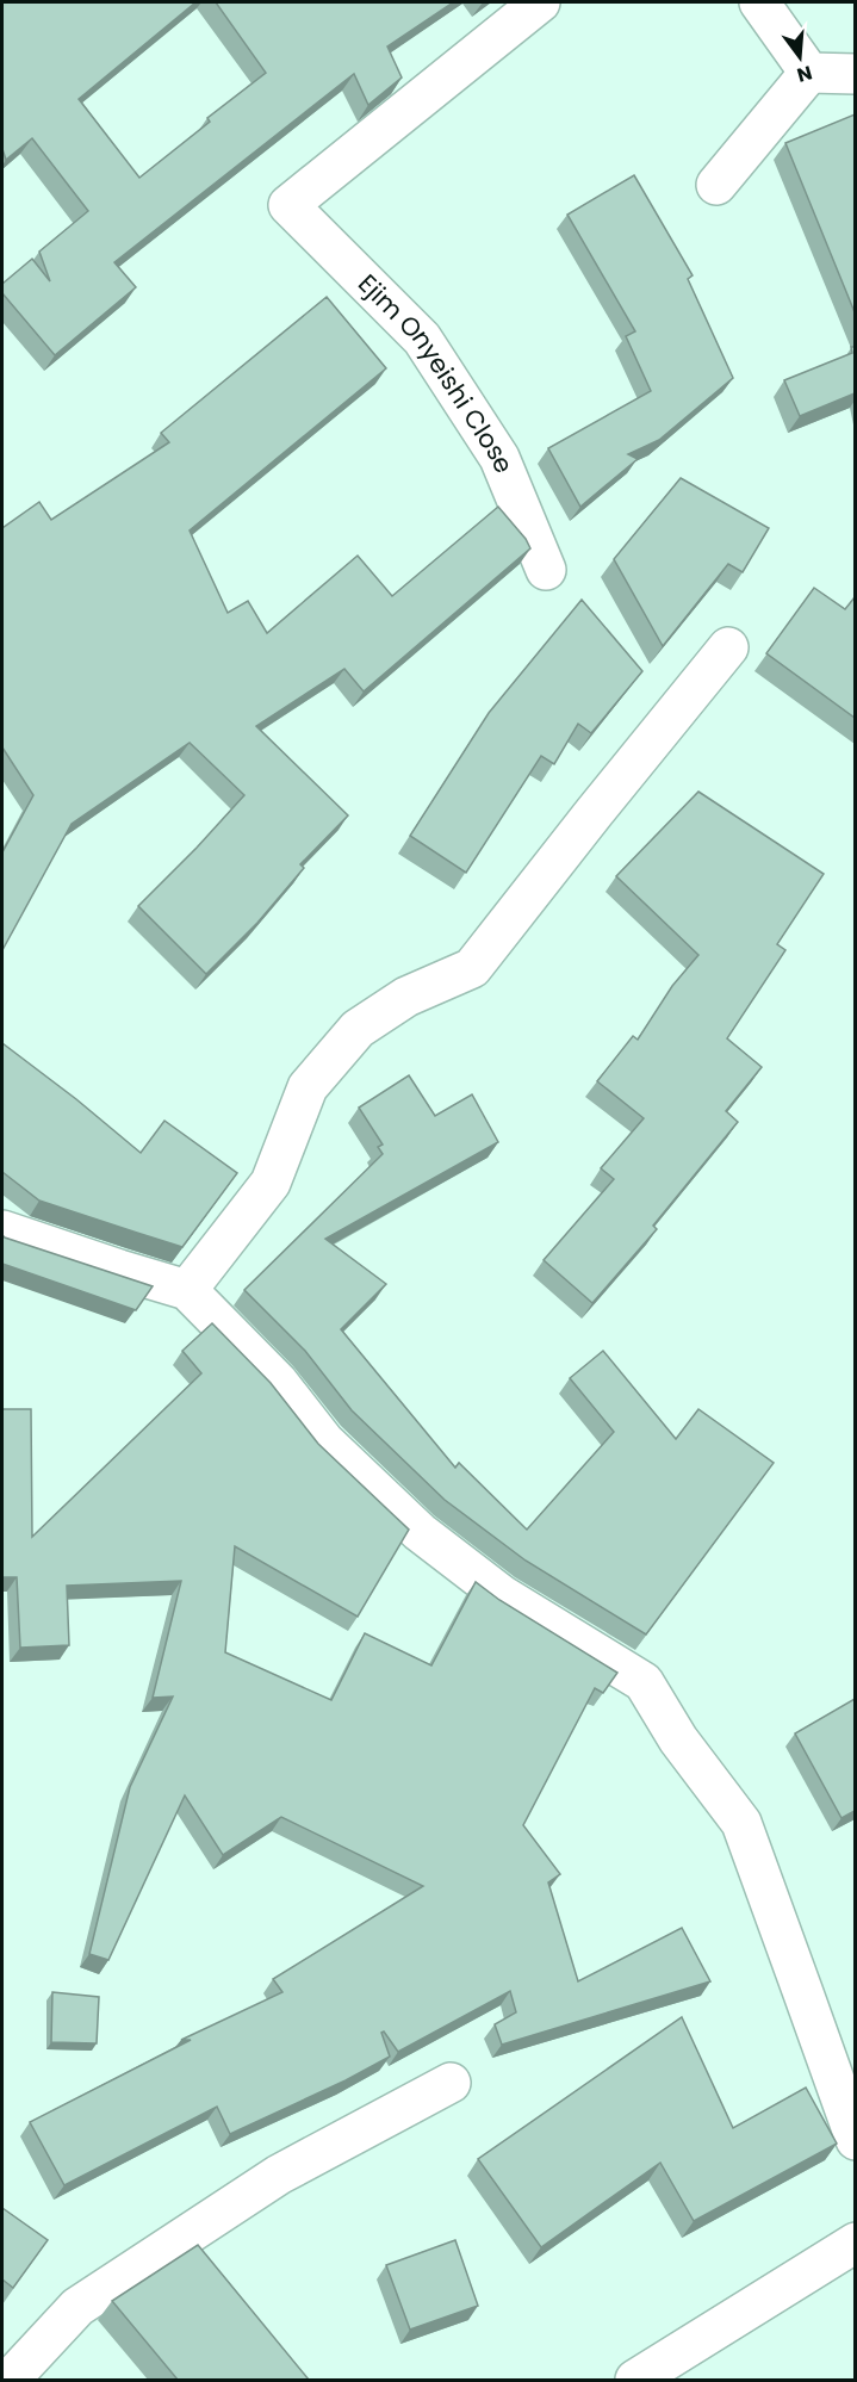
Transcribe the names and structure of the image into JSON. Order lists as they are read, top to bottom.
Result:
{
  "streets": {
    "street": ["Ejim Onyeishi Close"]
  },
  "north": "bottom"
}
